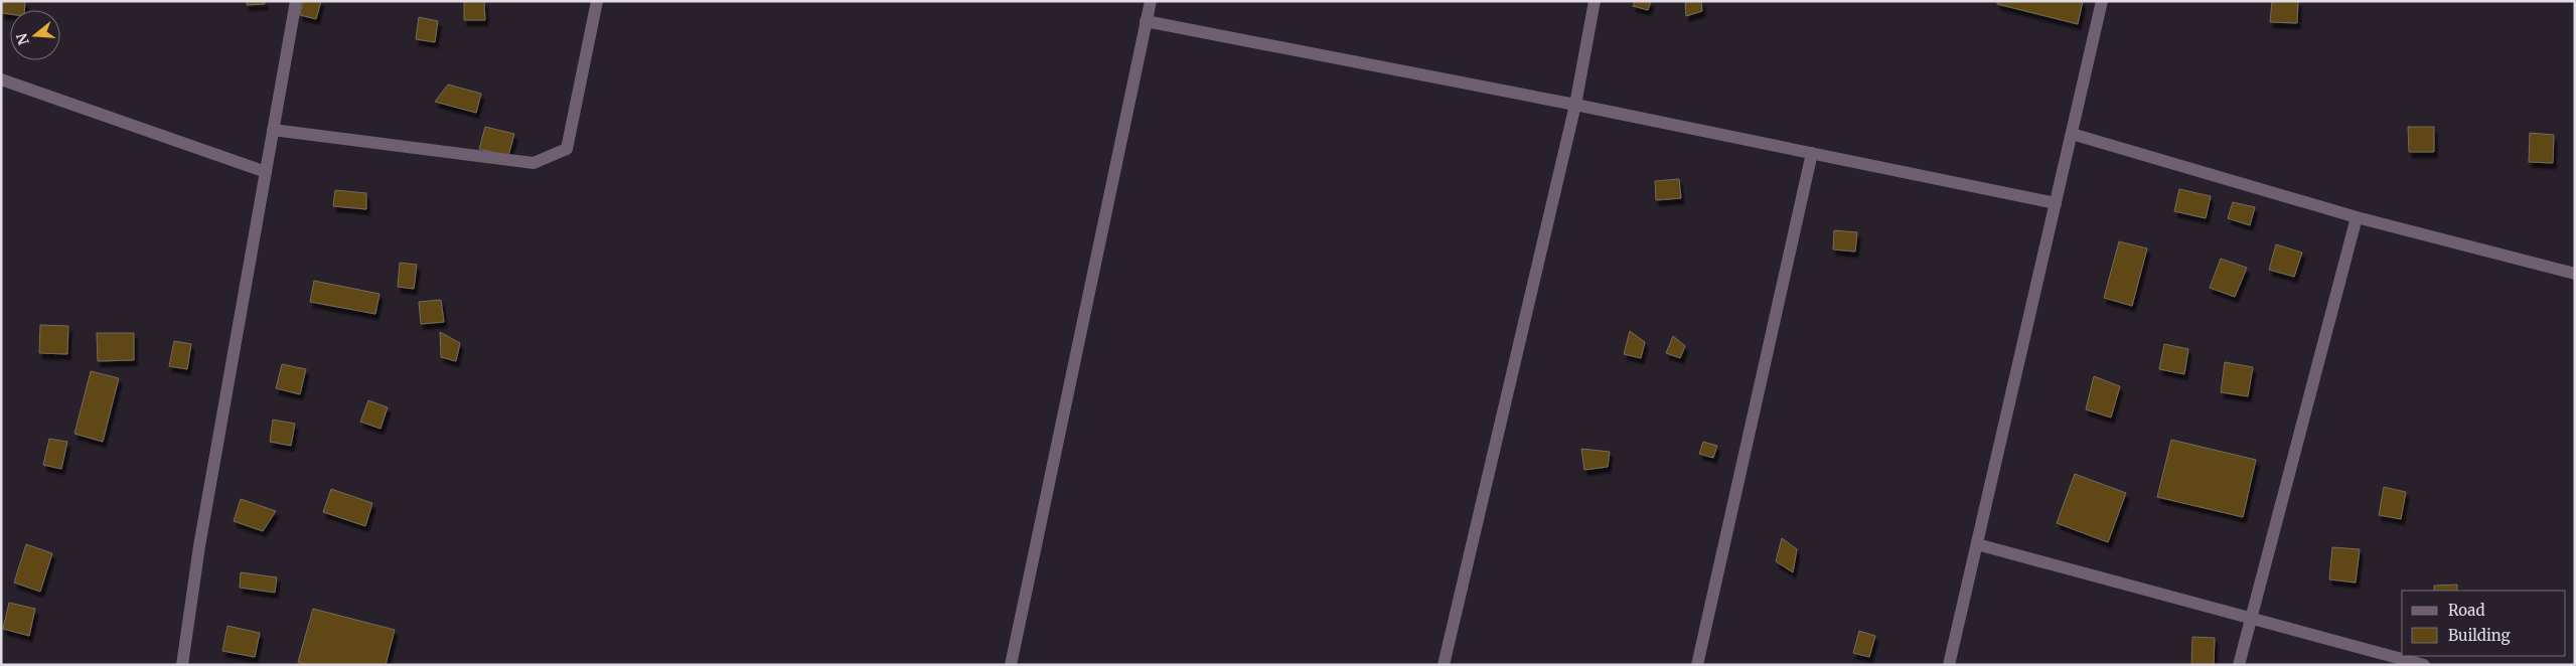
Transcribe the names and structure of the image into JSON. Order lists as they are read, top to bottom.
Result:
{
  "legend": ["Road", "Building"],
  "north": "left"
}
